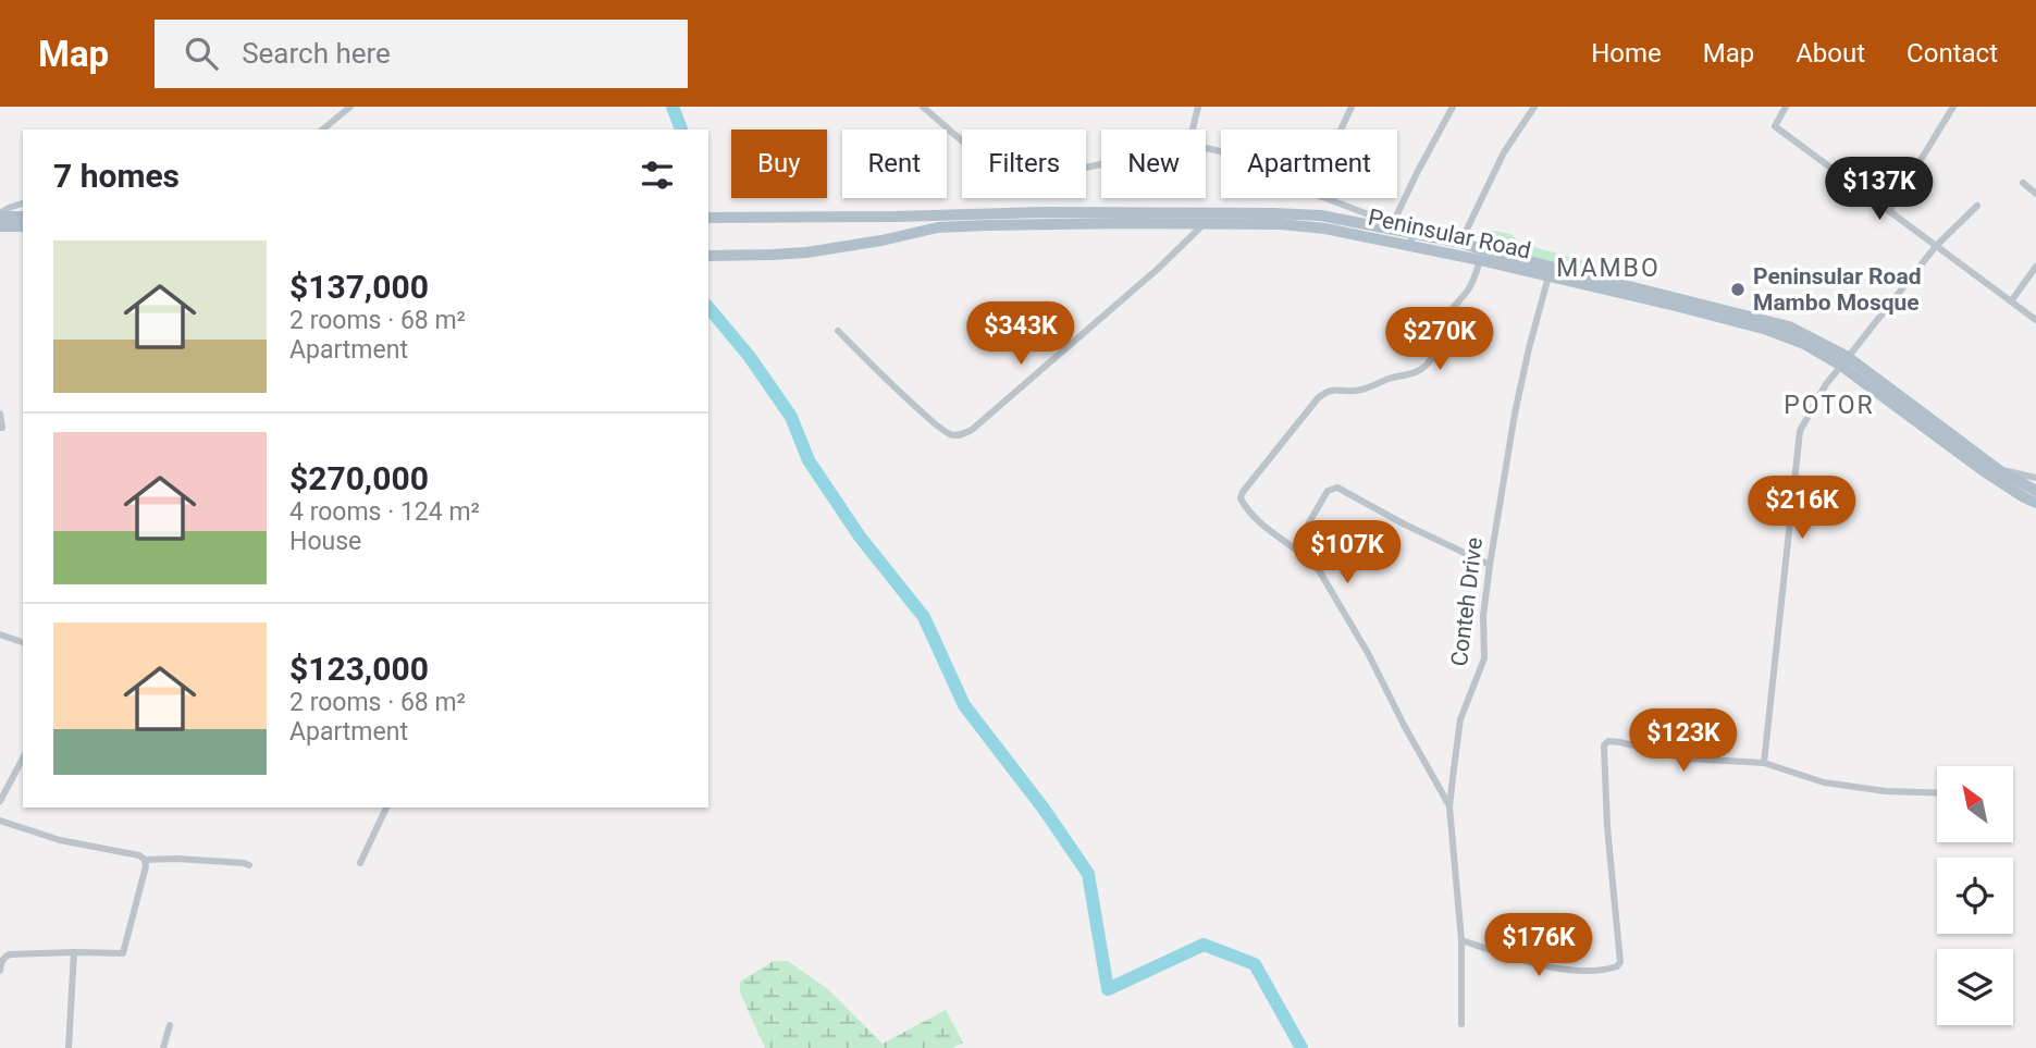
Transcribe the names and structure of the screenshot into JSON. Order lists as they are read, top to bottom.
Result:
{
  "streets": {
    "main road": ["Peninsular Road"],
    "street": ["Conteh Drive"]
  },
  "crossings": [
    ["Peninsular Road", "Conteh Drive"]
  ],
  "districts": ["MAMBO", "POTOR"],
  "places": ["Peninsular Road Mambo Mosque"],
  "north": "top left",
  "page": {
    "header": "Map",
    "search": "Search here",
    "nav": [
      "Home",
      "Map",
      "About",
      "Contact"
    ],
    "chip": [
      "Buy",
      "Rent",
      "Filters",
      "New",
      "Apartment"
    ],
    "heading": "7 homes",
    "price": [
      "$137K",
      "$343K",
      "$270K",
      "$216K",
      "$107K",
      "$123K",
      "$176K"
    ],
    "list": [
      {
        "name": "$137,000",
        "note": "2 rooms · 68 m² · Apartment"
      },
      {
        "name": "$270,000",
        "note": "4 rooms · 124 m² · House"
      },
      {
        "name": "$123,000",
        "note": "2 rooms · 68 m² · Apartment"
      }
    ]
  }
}
